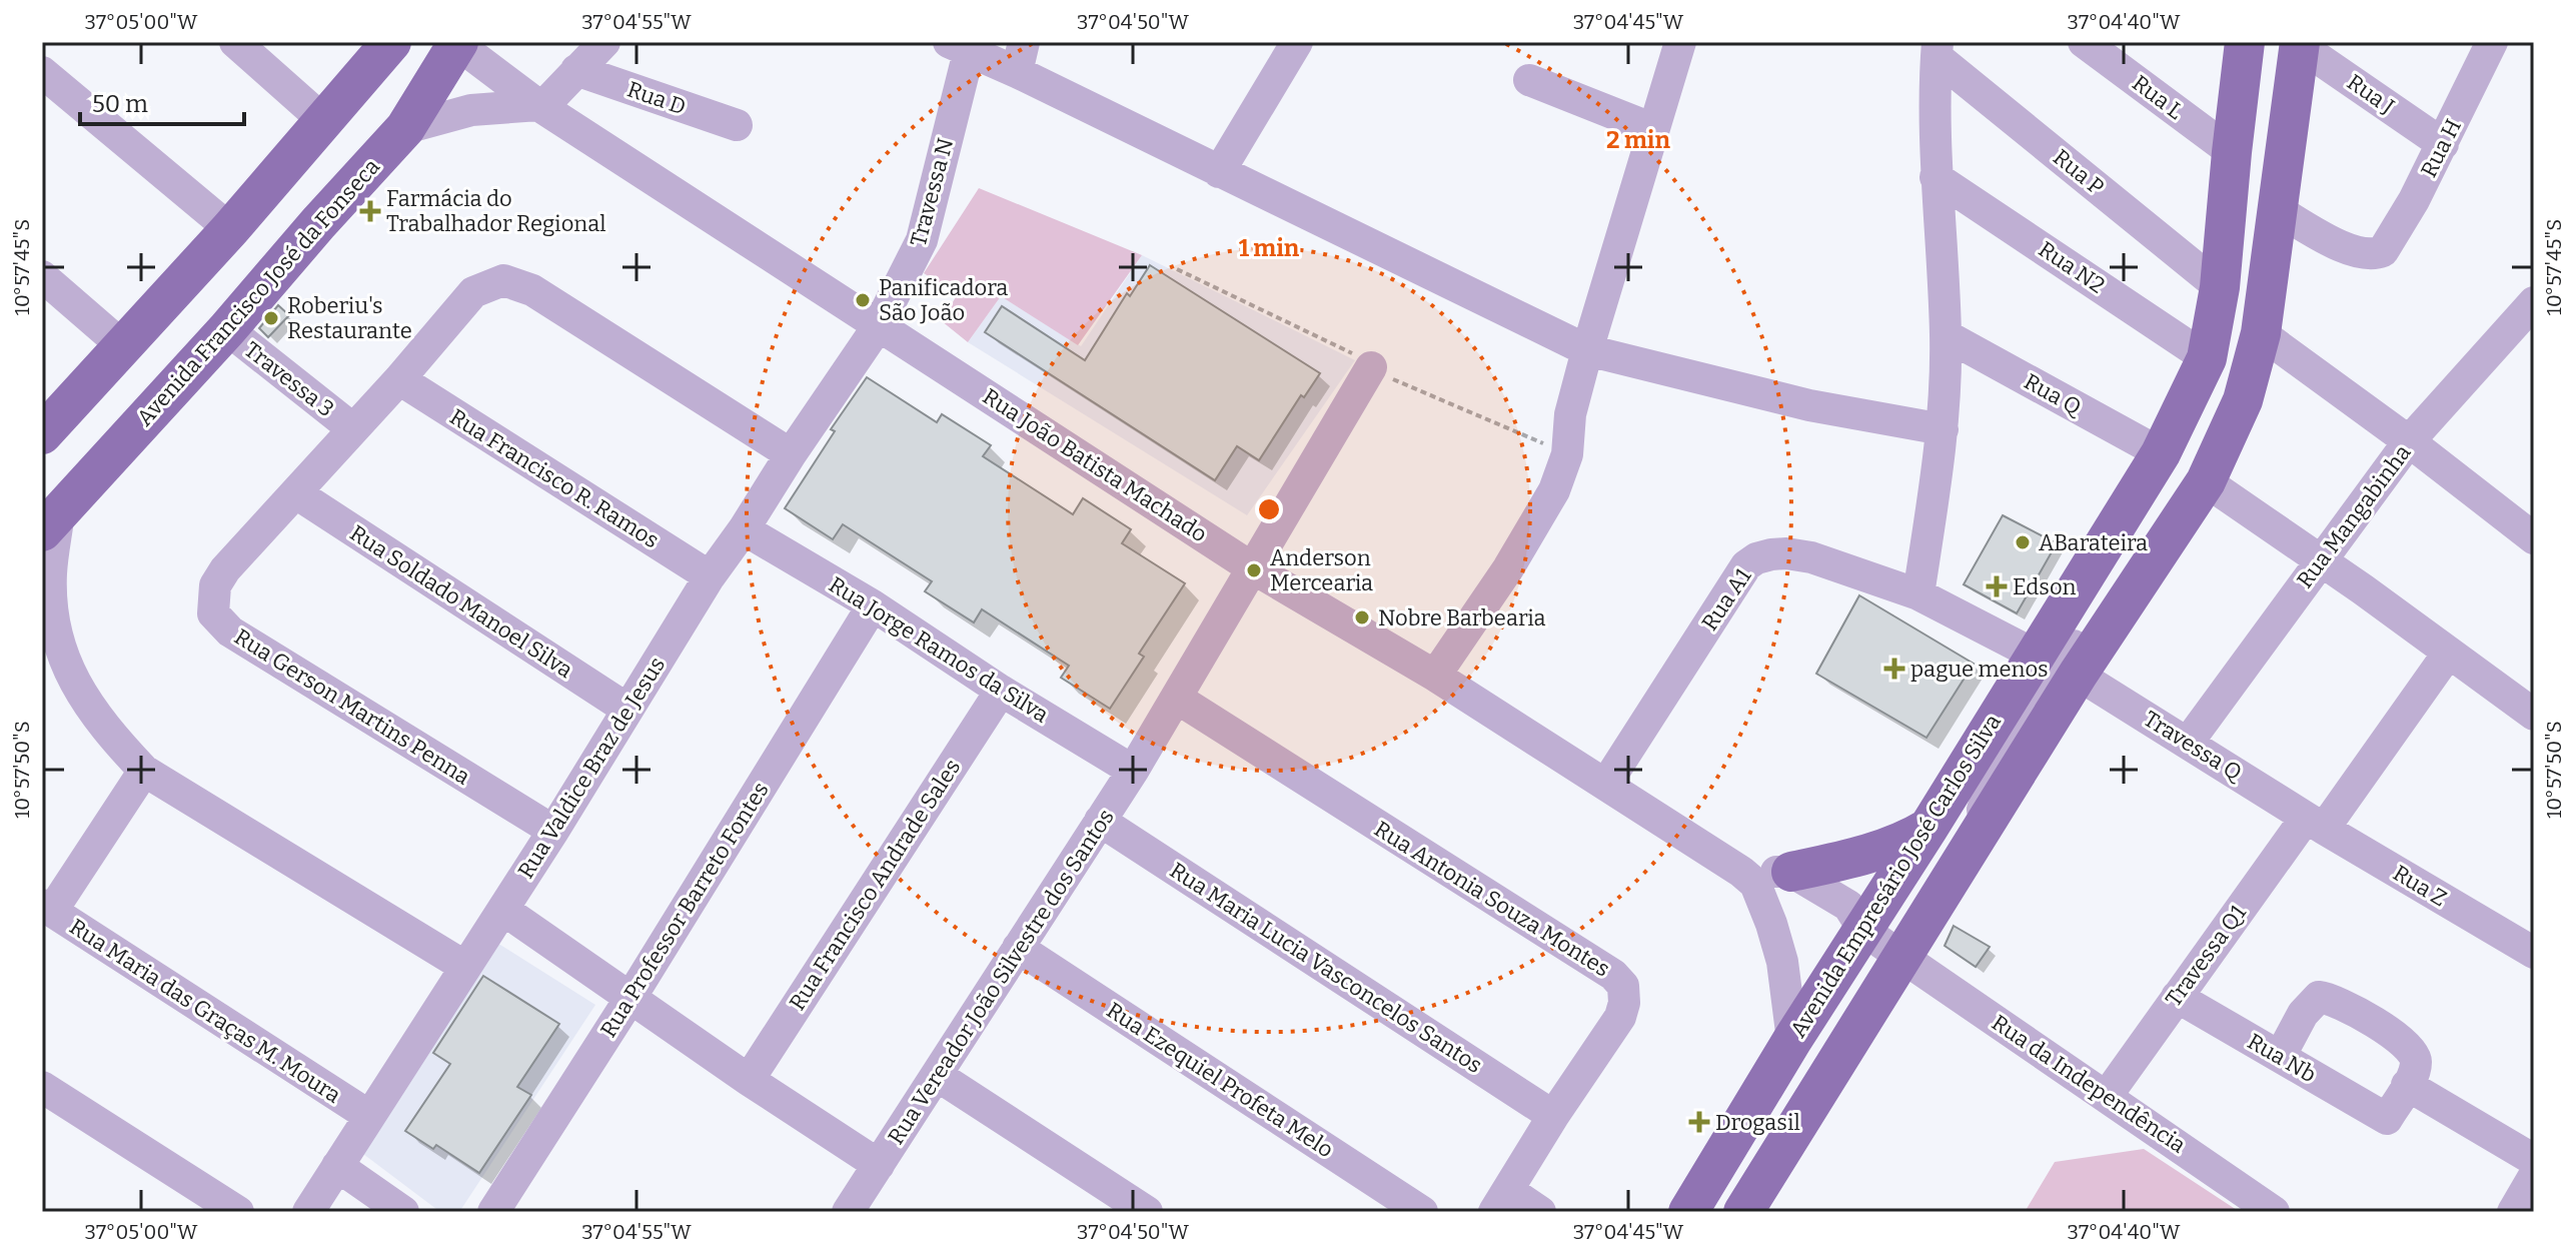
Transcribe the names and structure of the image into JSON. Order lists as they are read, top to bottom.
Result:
{
  "streets": {
    "main road": ["Avenida Francisco José da Fonseca", "Avenida Empresário José Carlos Silva"],
    "street": [
      "Rua J",
      "Rua L",
      "Rua D",
      "Rua H",
      "Rua P",
      "Travessa N",
      "Rua N2",
      "Travessa 3",
      "Rua Q",
      "Rua João Batista Machado",
      "Rua Francisco R. Ramos",
      "Rua Mangabinha",
      "Rua A1",
      "Rua Soldado Manoel Silva",
      "Rua Jorge Ramos da Silva",
      "Rua Gerson Martins Penna",
      "Travessa Q",
      "Rua Valdice Braz de Jesus",
      "Rua Francisco Andrade Sales",
      "Rua Z",
      "Rua Antonia Souza Montes",
      "Rua Professor Barreto Fontes",
      "Travessa Q1",
      "Rua Maria Lucia Vasconcelos Santos",
      "Rua Vereador João Silvestre dos Santos",
      "Rua Maria das Graças M. Moura",
      "Rua Nb",
      "Rua Ezequiel Profeta Melo",
      "Rua da Independência"
    ]
  },
  "crossings": [
    ["Rua J", "Rua H"],
    ["Rua L", "Avenida Empresário José Carlos Silva"],
    ["Rua P", "Avenida Empresário José Carlos Silva"],
    ["Travessa N", "Rua João Batista Machado"],
    ["Travessa N", "Rua Valdice Braz de Jesus"],
    ["Rua N2", "Avenida Empresário José Carlos Silva"],
    ["Avenida Francisco José da Fonseca", "Travessa 3"],
    ["Avenida Francisco José da Fonseca", "Rua João Batista Machado"],
    ["Travessa 3", "Rua Gerson Martins Penna"],
    ["Rua Q", "Avenida Empresário José Carlos Silva"],
    ["Rua João Batista Machado", "Rua A1"],
    ["Rua João Batista Machado", "Rua Valdice Braz de Jesus"],
    ["Rua João Batista Machado", "Avenida Empresário José Carlos Silva"],
    ["Rua João Batista Machado", "Rua Vereador João Silvestre dos Santos"],
    ["Rua João Batista Machado", "Rua da Independência"],
    ["Rua Francisco R. Ramos", "Rua Gerson Martins Penna"],
    ["Rua Francisco R. Ramos", "Rua Valdice Braz de Jesus"],
    ["Rua Mangabinha", "Travessa Q"],
    ["Rua Soldado Manoel Silva", "Rua Gerson Martins Penna"],
    ["Rua Soldado Manoel Silva", "Rua Valdice Braz de Jesus"],
    ["Rua Jorge Ramos da Silva", "Rua Valdice Braz de Jesus"],
    ["Rua Jorge Ramos da Silva", "Rua Francisco Andrade Sales"],
    ["Rua Jorge Ramos da Silva", "Rua Professor Barreto Fontes"],
    ["Rua Jorge Ramos da Silva", "Rua Vereador João Silvestre dos Santos"],
    ["Rua Gerson Martins Penna", "Rua Valdice Braz de Jesus"],
    ["Travessa Q", "Rua Z"],
    ["Travessa Q", "Travessa Q1"],
    ["Rua Valdice Braz de Jesus", "Rua Maria das Graças M. Moura"],
    ["Avenida Empresário José Carlos Silva", "Rua da Independência"],
    ["Rua Z", "Travessa Q1"],
    ["Rua Antonia Souza Montes", "Rua Maria Lucia Vasconcelos Santos"],
    ["Rua Antonia Souza Montes", "Rua Vereador João Silvestre dos Santos"],
    ["Travessa Q1", "Rua Nb"],
    ["Travessa Q1", "Rua da Independência"],
    ["Rua Maria Lucia Vasconcelos Santos", "Rua Vereador João Silvestre dos Santos"],
    ["Rua Vereador João Silvestre dos Santos", "Rua Ezequiel Profeta Melo"]
  ],
  "places": {
    "health": [
      "Farmácia do Trabalhador Regional",
      "Edson",
      "pague menos",
      "Drogasil"
    ],
    "other": [
      "Panificadora São João",
      "Roberiu's Restaurante",
      "ABarateira",
      "Anderson Mercearia",
      "Nobre Barbearia"
    ]
  },
  "scale_bar": "50 m",
  "coordinates": [
    "37°05'00\"W",
    "37°04'55\"W",
    "37°04'50\"W",
    "37°04'45\"W",
    "37°04'40\"W",
    "10°57'45\"S",
    "10°57'50\"S"
  ],
  "rings": ["2 min", "1 min"]
}
